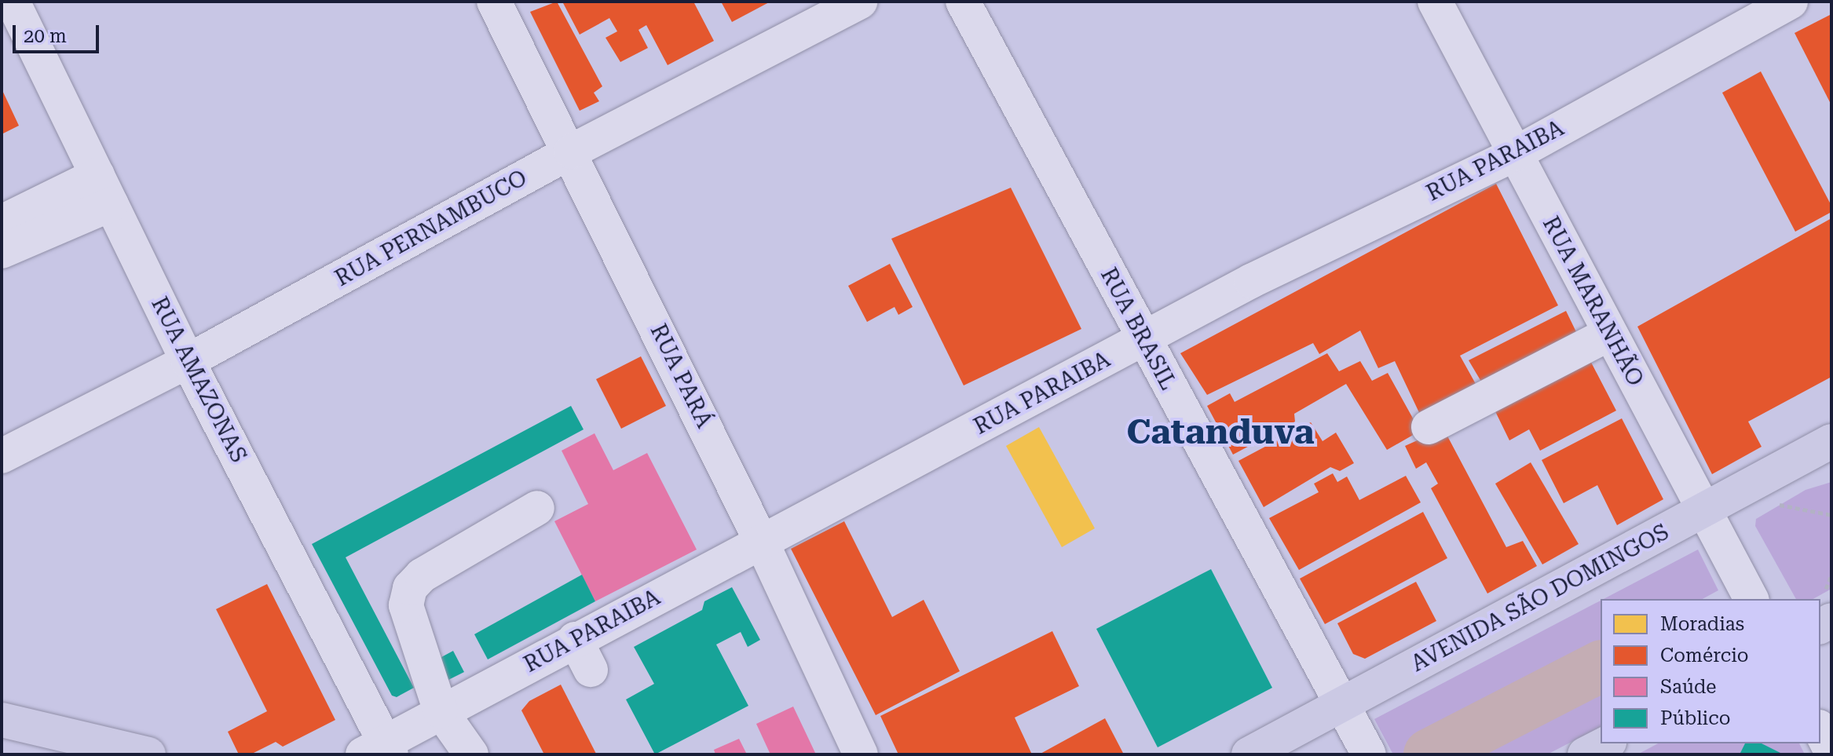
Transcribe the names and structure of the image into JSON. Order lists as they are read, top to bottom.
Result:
{
  "streets": {
    "main road": ["AVENIDA SÃO DOMINGOS"],
    "street": [
      "RUA PARAIBA",
      "RUA PERNAMBUCO",
      "RUA MARANHÃO",
      "RUA BRASIL",
      "RUA PARÁ",
      "RUA AMAZONAS"
    ]
  },
  "crossings": [
    ["RUA PARAIBA", "RUA MARANHÃO"],
    ["RUA PARAIBA", "RUA BRASIL"],
    ["RUA PARAIBA", "RUA PARÁ"],
    ["RUA PARAIBA", "RUA AMAZONAS"],
    ["RUA PERNAMBUCO", "RUA PARÁ"],
    ["RUA PERNAMBUCO", "RUA AMAZONAS"],
    ["RUA MARANHÃO", "AVENIDA SÃO DOMINGOS"],
    ["RUA BRASIL", "AVENIDA SÃO DOMINGOS"]
  ],
  "districts": ["Catanduva"],
  "legend": [
    "Moradias",
    "Comércio",
    "Saúde",
    "Público"
  ],
  "scale_bar": "20 m"
}
